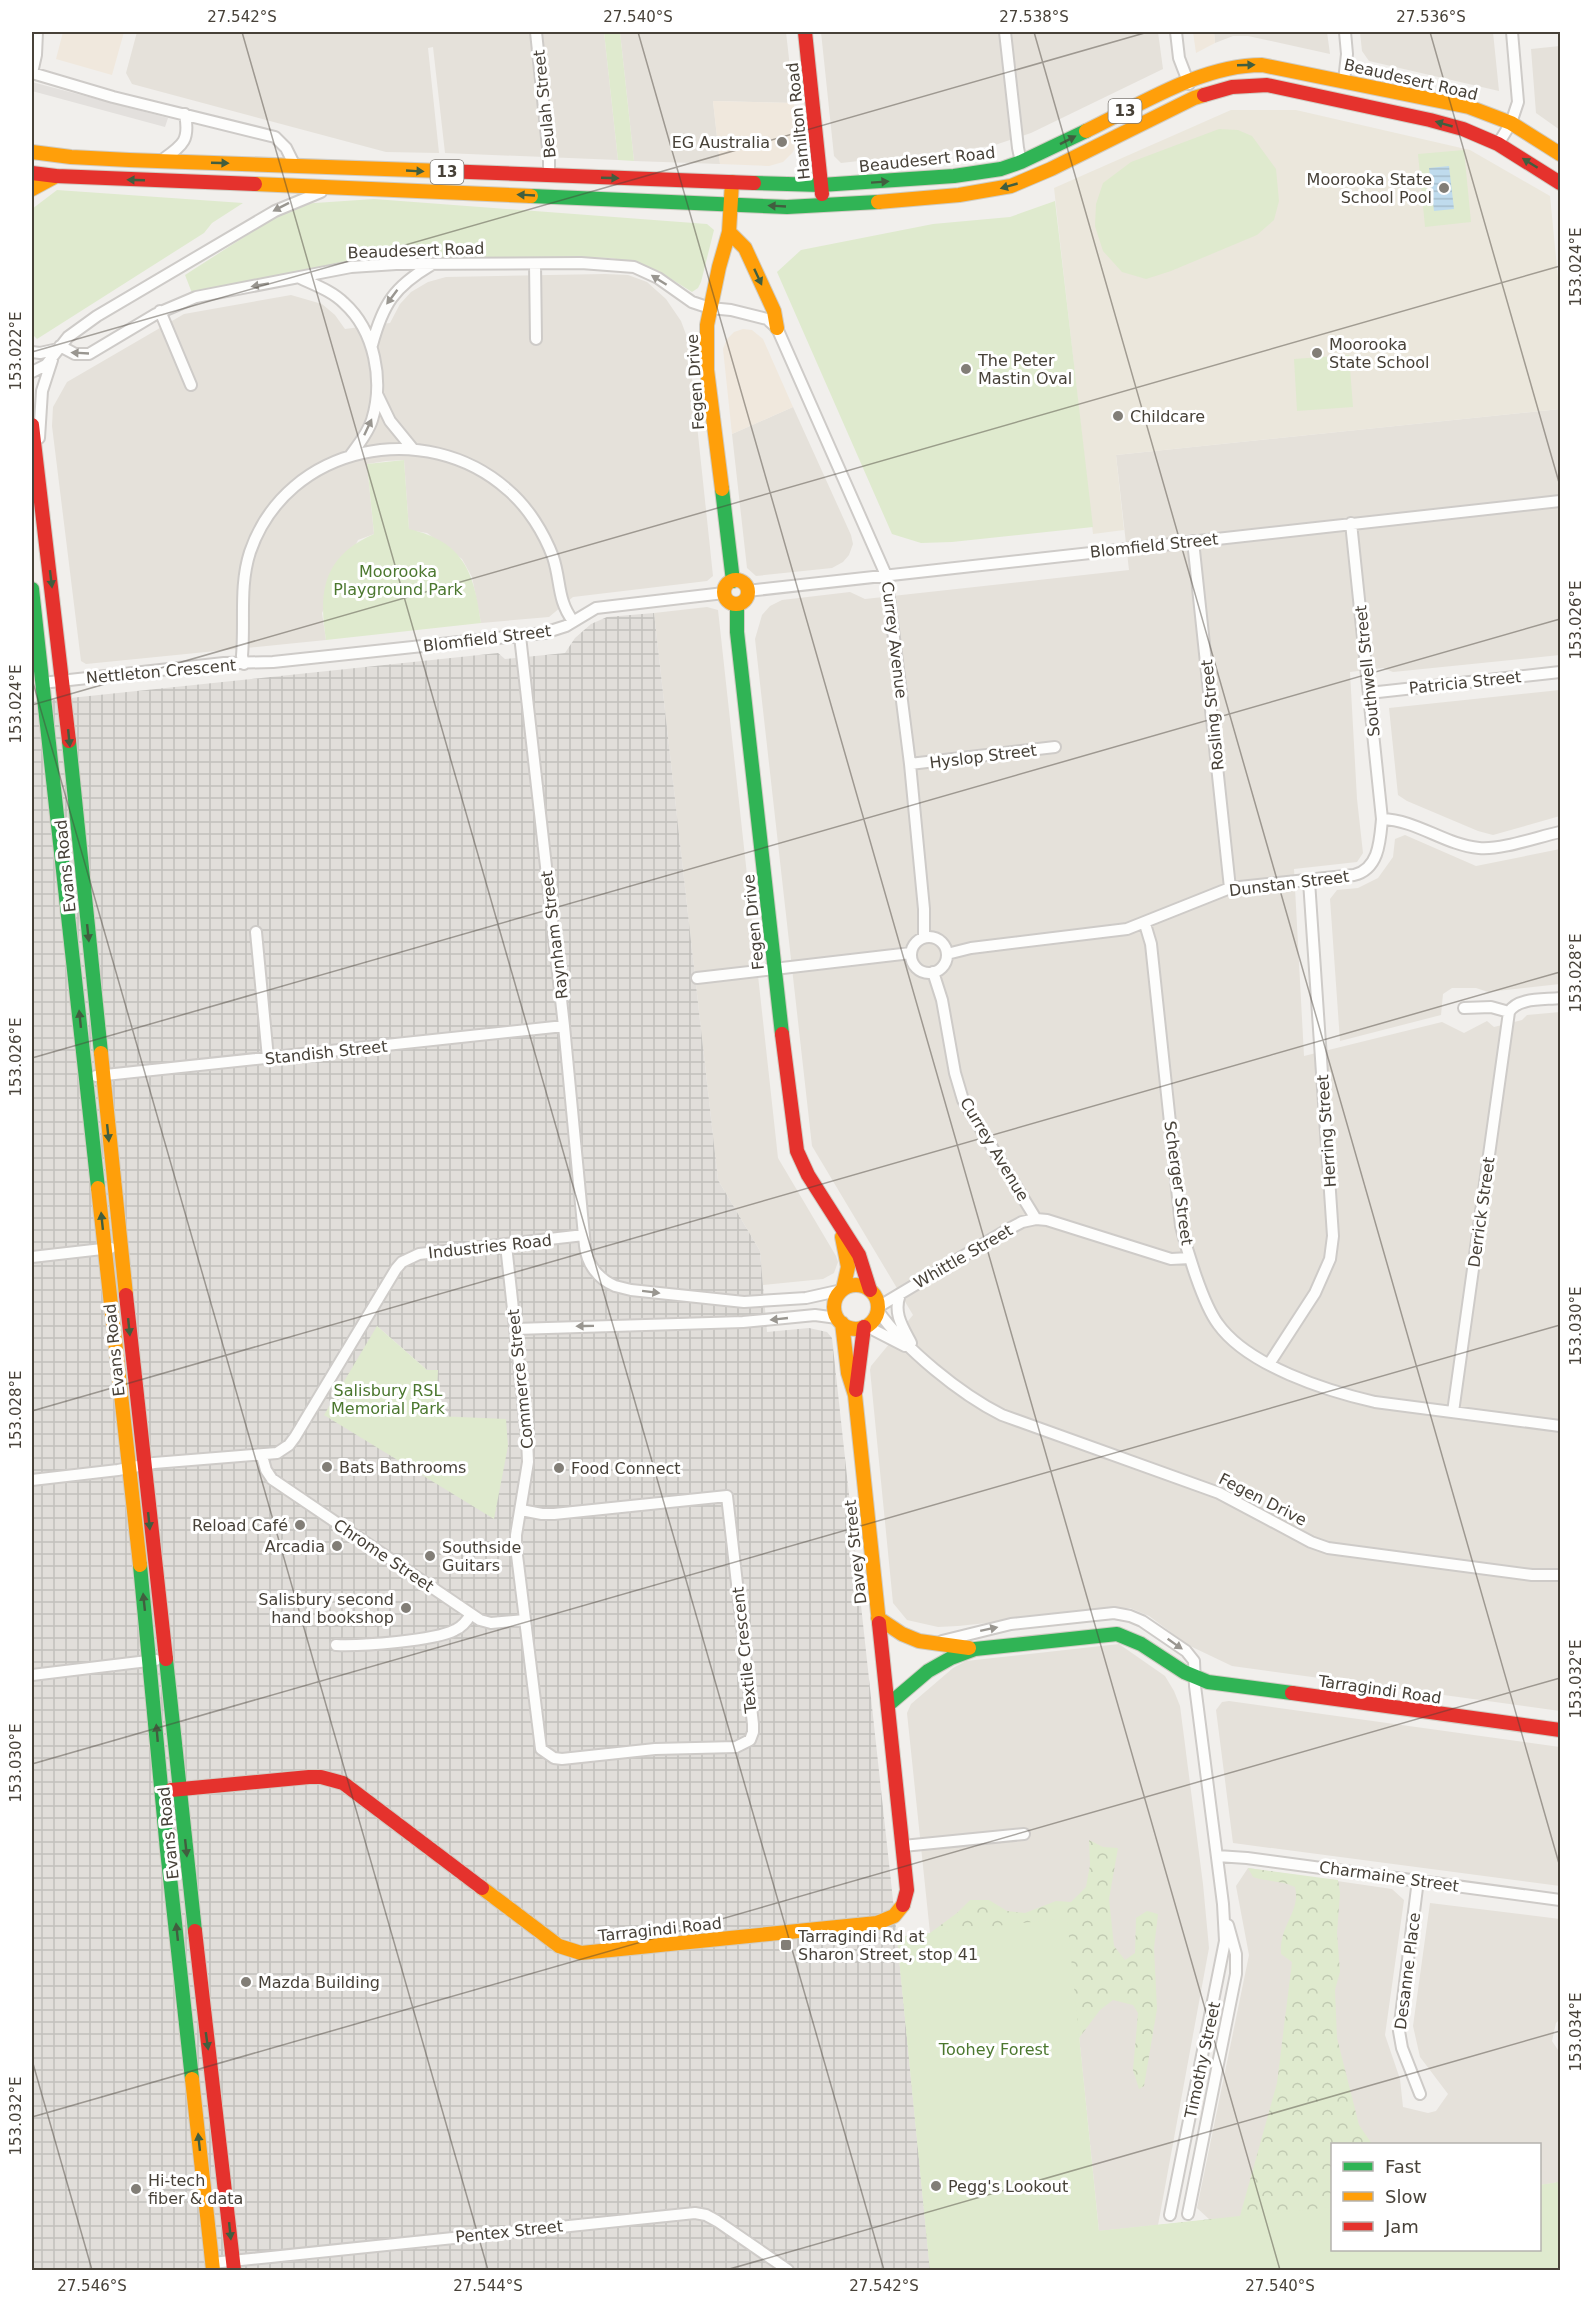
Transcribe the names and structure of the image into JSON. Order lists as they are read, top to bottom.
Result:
{
  "streets": {
    "main road": [
      "Beaudesert Road",
      "13",
      "Hamilton Road",
      "Fegen Drive",
      "Evans Road",
      "Davey Street",
      "Tarragindi Road"
    ],
    "street": [
      "Beulah Street",
      "Blomfield Street",
      "Currey Avenue",
      "Nettleton Crescent",
      "Southwell Street",
      "Patricia Street",
      "Rosling Street",
      "Hyslop Street",
      "Dunstan Street",
      "Raynham Street",
      "Standish Street",
      "Herring Street",
      "Scherger Street",
      "Derrick Street",
      "Industries Road",
      "Whittle Street",
      "Commerce Street",
      "Chrome Street",
      "Textile Crescent",
      "Charmaine Street",
      "Desanne Place",
      "Timothy Street",
      "Pentex Street"
    ]
  },
  "crossings": [
    ["Beaudesert Road", "Beulah Street"],
    ["Beaudesert Road", "Hamilton Road"],
    ["Beaudesert Road", "Fegen Drive"],
    ["13", "Hamilton Road"],
    ["13", "Fegen Drive"],
    ["Fegen Drive", "Blomfield Street"],
    ["Fegen Drive", "Whittle Street"],
    ["Fegen Drive", "Davey Street"],
    ["Blomfield Street", "Currey Avenue"],
    ["Blomfield Street", "Nettleton Crescent"],
    ["Blomfield Street", "Southwell Street"],
    ["Blomfield Street", "Rosling Street"],
    ["Blomfield Street", "Raynham Street"],
    ["Currey Avenue", "Hyslop Street"],
    ["Currey Avenue", "Dunstan Street"],
    ["Currey Avenue", "Whittle Street"],
    ["Nettleton Crescent", "Evans Road"],
    ["Southwell Street", "Patricia Street"],
    ["Southwell Street", "Dunstan Street"],
    ["Rosling Street", "Dunstan Street"],
    ["Evans Road", "Standish Street"],
    ["Evans Road", "Industries Road"],
    ["Evans Road", "Tarragindi Road"],
    ["Evans Road", "Pentex Street"],
    ["Dunstan Street", "Herring Street"],
    ["Dunstan Street", "Scherger Street"],
    ["Raynham Street", "Standish Street"],
    ["Raynham Street", "Industries Road"],
    ["Herring Street", "Scherger Street"],
    ["Scherger Street", "Derrick Street"],
    ["Industries Road", "Commerce Street"],
    ["Industries Road", "Chrome Street"],
    ["Whittle Street", "Davey Street"],
    ["Commerce Street", "Chrome Street"],
    ["Commerce Street", "Textile Crescent"],
    ["Davey Street", "Tarragindi Road"],
    ["Chrome Street", "Textile Crescent"],
    ["Tarragindi Road", "Timothy Street"],
    ["Charmaine Street", "Desanne Place"],
    ["Charmaine Street", "Timothy Street"]
  ],
  "parks": ["Moorooka Playground Park", "Salisbury RSL Memorial Park", "Toohey Forest"],
  "places": {
    "other": [
      "EG Australia",
      "Moorooka State School Pool",
      "Moorooka State School",
      "The Peter Mastin Oval",
      "Childcare",
      "Bats Bathrooms",
      "Food Connect",
      "Reload Café",
      "Arcadia",
      "Southside Guitars",
      "Salisbury second hand bookshop",
      "Mazda Building",
      "Pegg's Lookout",
      "Hi-tech fiber & data"
    ],
    "transit": ["Tarragindi Rd at Sharon Street, stop 41"]
  },
  "legend": ["Fast", "Slow", "Jam"],
  "coordinates": [
    "27.542°S",
    "27.540°S",
    "27.538°S",
    "27.536°S",
    "153.024°E",
    "153.022°E",
    "153.026°E",
    "153.028°E",
    "153.030°E",
    "153.032°E",
    "153.034°E",
    "27.546°S",
    "27.544°S"
  ]
}
